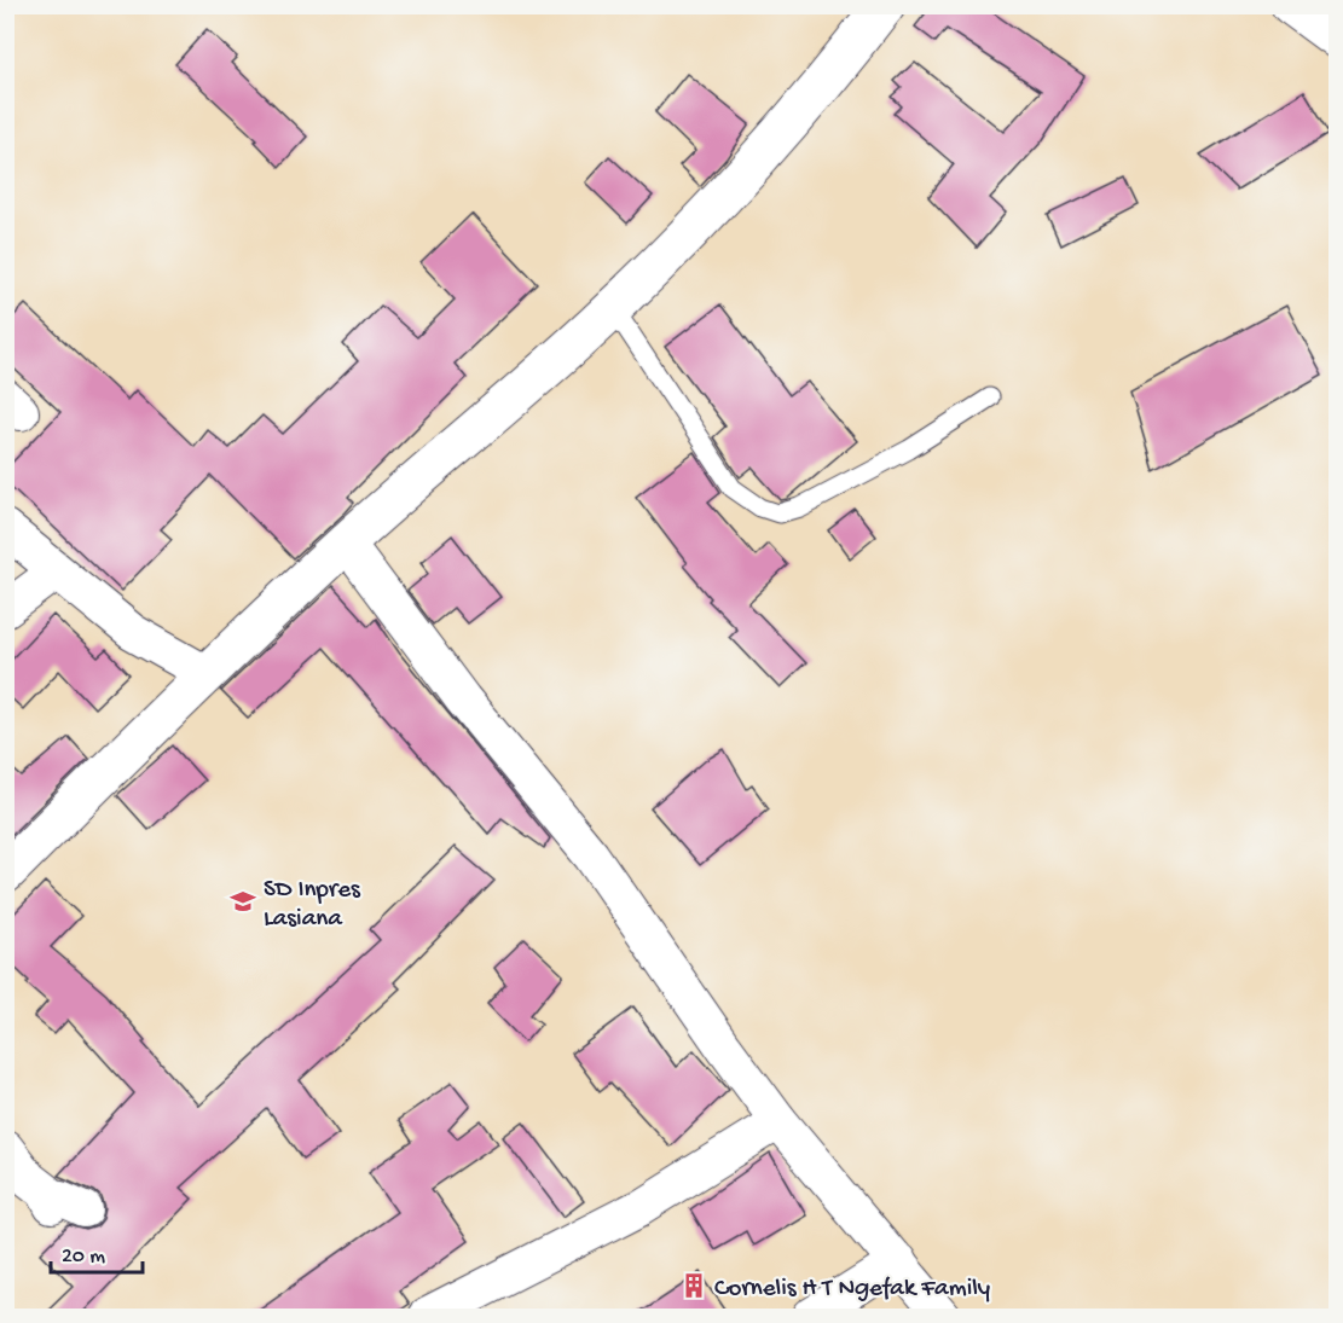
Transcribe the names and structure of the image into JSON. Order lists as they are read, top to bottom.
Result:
{
  "places": {
    "school or university": ["SD Inpres Lasiana"],
    "building": ["Cornelis H T Ngefak Family"]
  },
  "scale_bar": "20 m"
}
